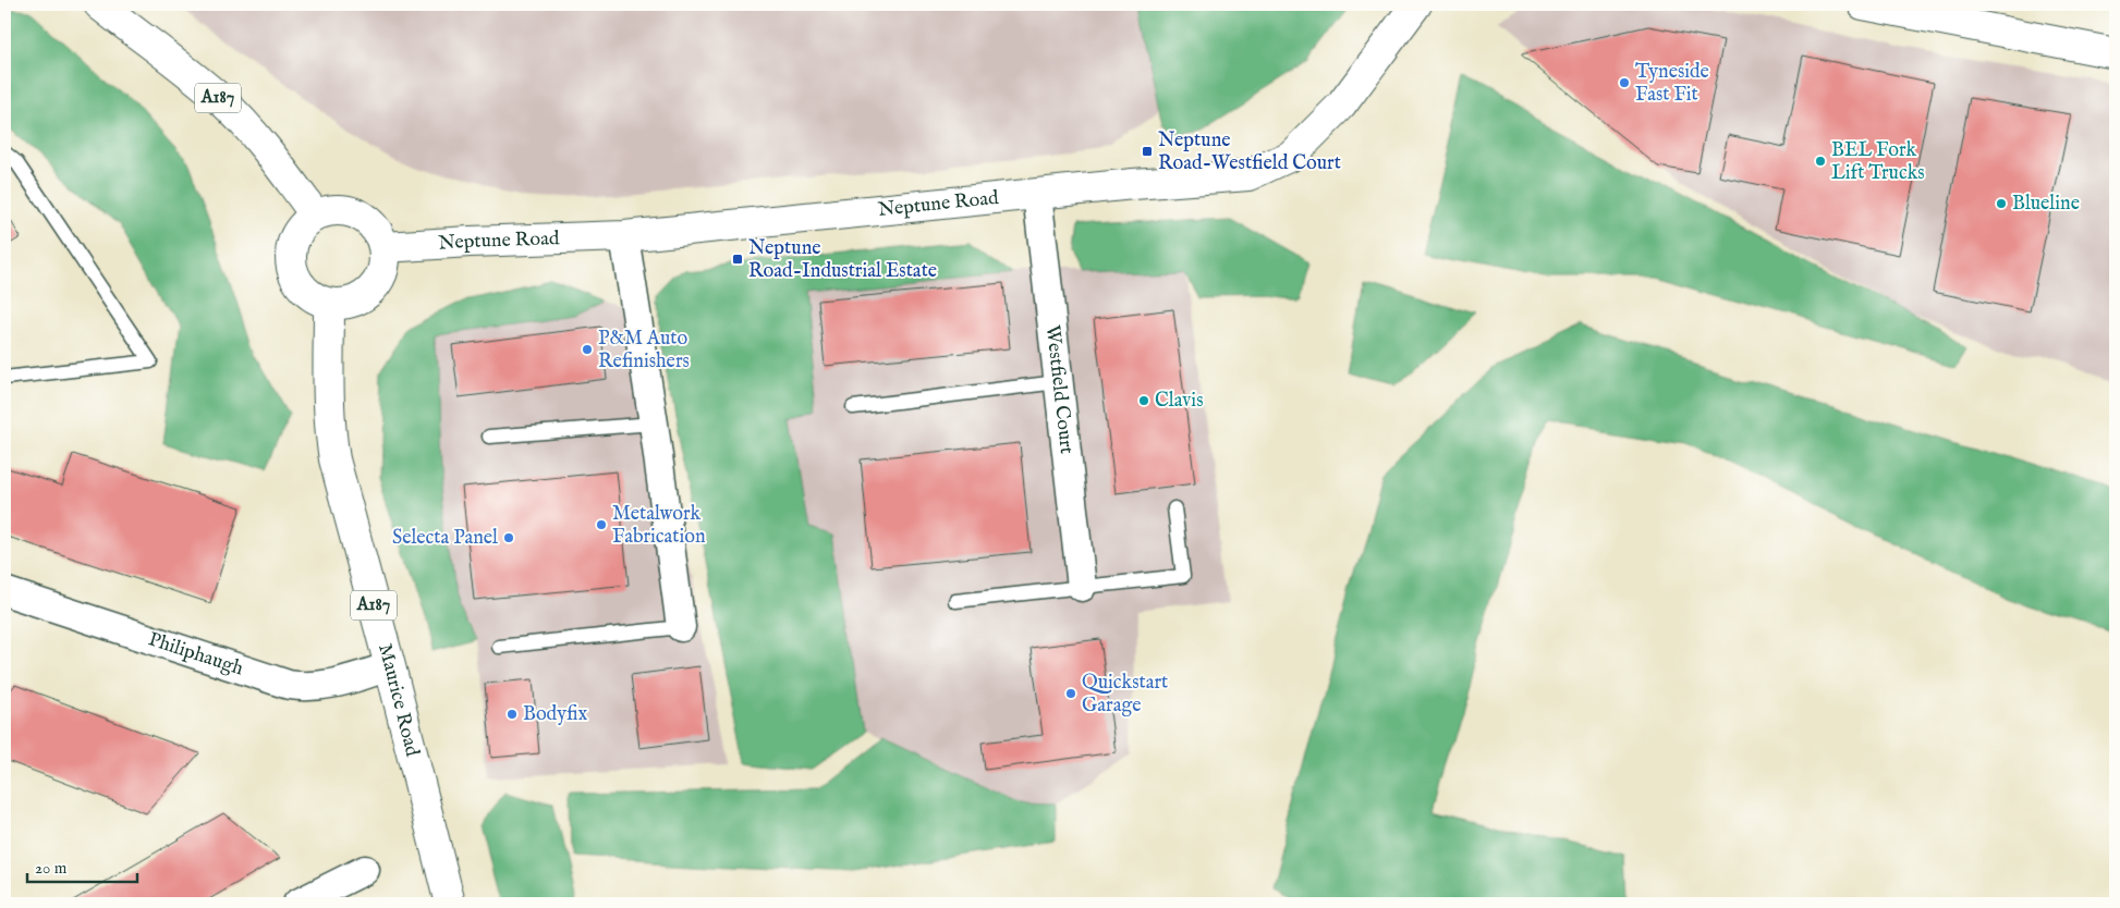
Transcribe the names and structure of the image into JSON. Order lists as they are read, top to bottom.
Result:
{
  "streets": {
    "street": [
      "A187",
      "Neptune Road",
      "Westfield Court",
      "Philiphaugh",
      "Maurice Road"
    ]
  },
  "crossings": [
    ["A187", "Neptune Road"],
    ["A187", "Maurice Road"],
    ["Neptune Road", "Westfield Court"],
    ["Neptune Road", "Maurice Road"],
    ["Philiphaugh", "Maurice Road"]
  ],
  "places": {
    "other": [
      "Tyneside Fast Fit",
      "BEL Fork Lift Trucks",
      "Blueline",
      "P&M Auto Refinishers",
      "Clavis",
      "Metalwork Fabrication",
      "Selecta Panel",
      "Quickstart Garage",
      "Bodyfix"
    ],
    "transit": ["Neptune Road-Westfield Court", "Neptune Road-Industrial Estate"]
  },
  "scale_bar": "20 m"
}
